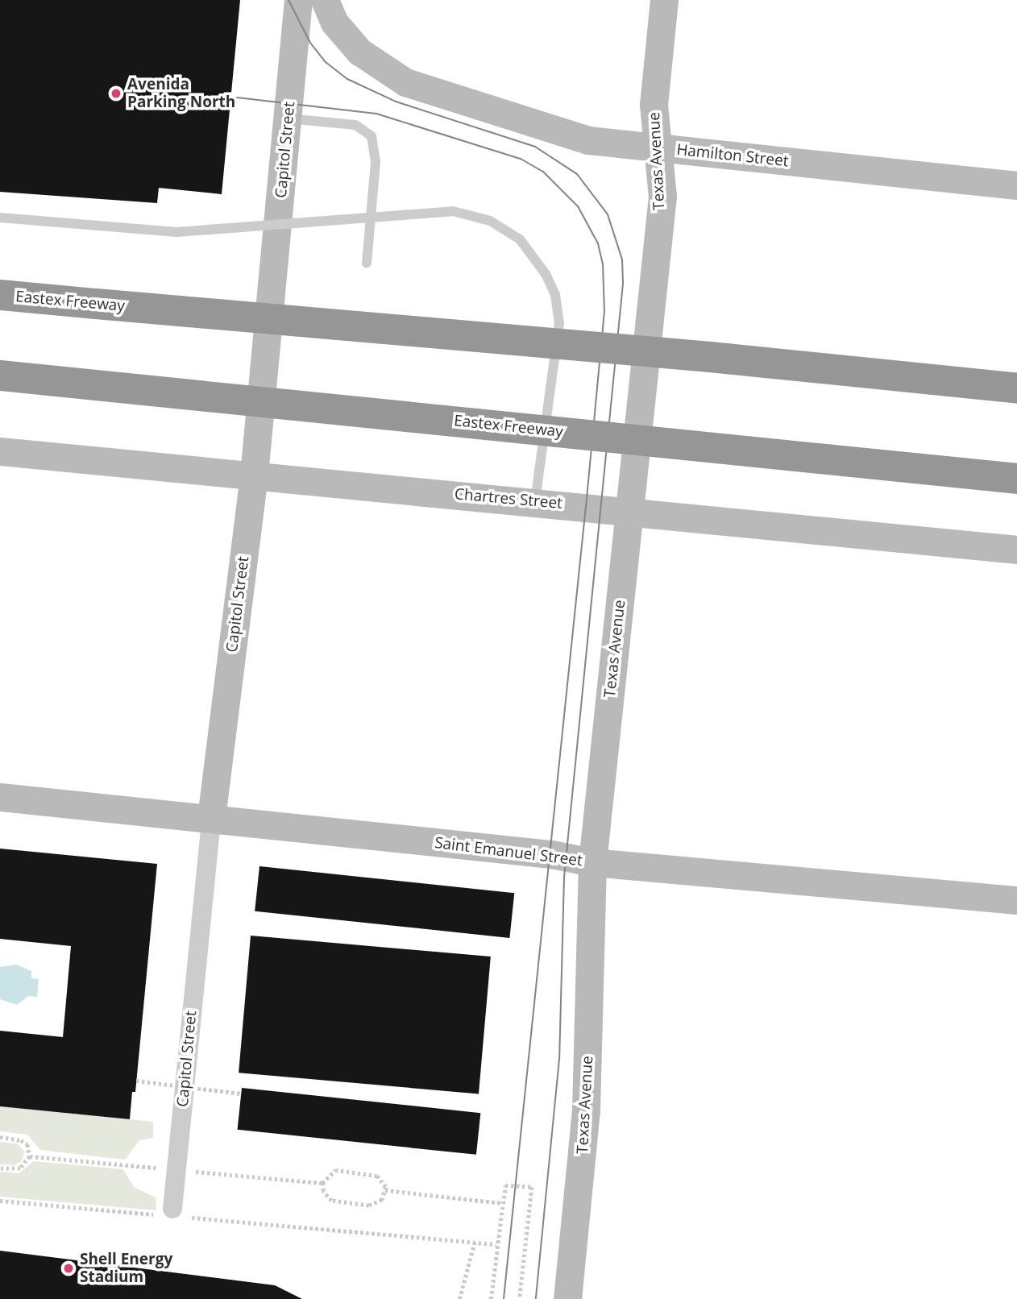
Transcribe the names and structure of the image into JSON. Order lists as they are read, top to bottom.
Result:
{
  "streets": {
    "highway": ["Eastex Freeway"],
    "main road": [
      "Capitol Street",
      "Hamilton Street",
      "Texas Avenue",
      "Chartres Street",
      "Saint Emanuel Street"
    ]
  },
  "crossings": [
    ["Capitol Street", "Chartres Street"],
    ["Capitol Street", "Saint Emanuel Street"],
    ["Hamilton Street", "Texas Avenue"],
    ["Texas Avenue", "Chartres Street"],
    ["Texas Avenue", "Saint Emanuel Street"]
  ],
  "places": ["Avenida Parking North", "Shell Energy Stadium"]
}
